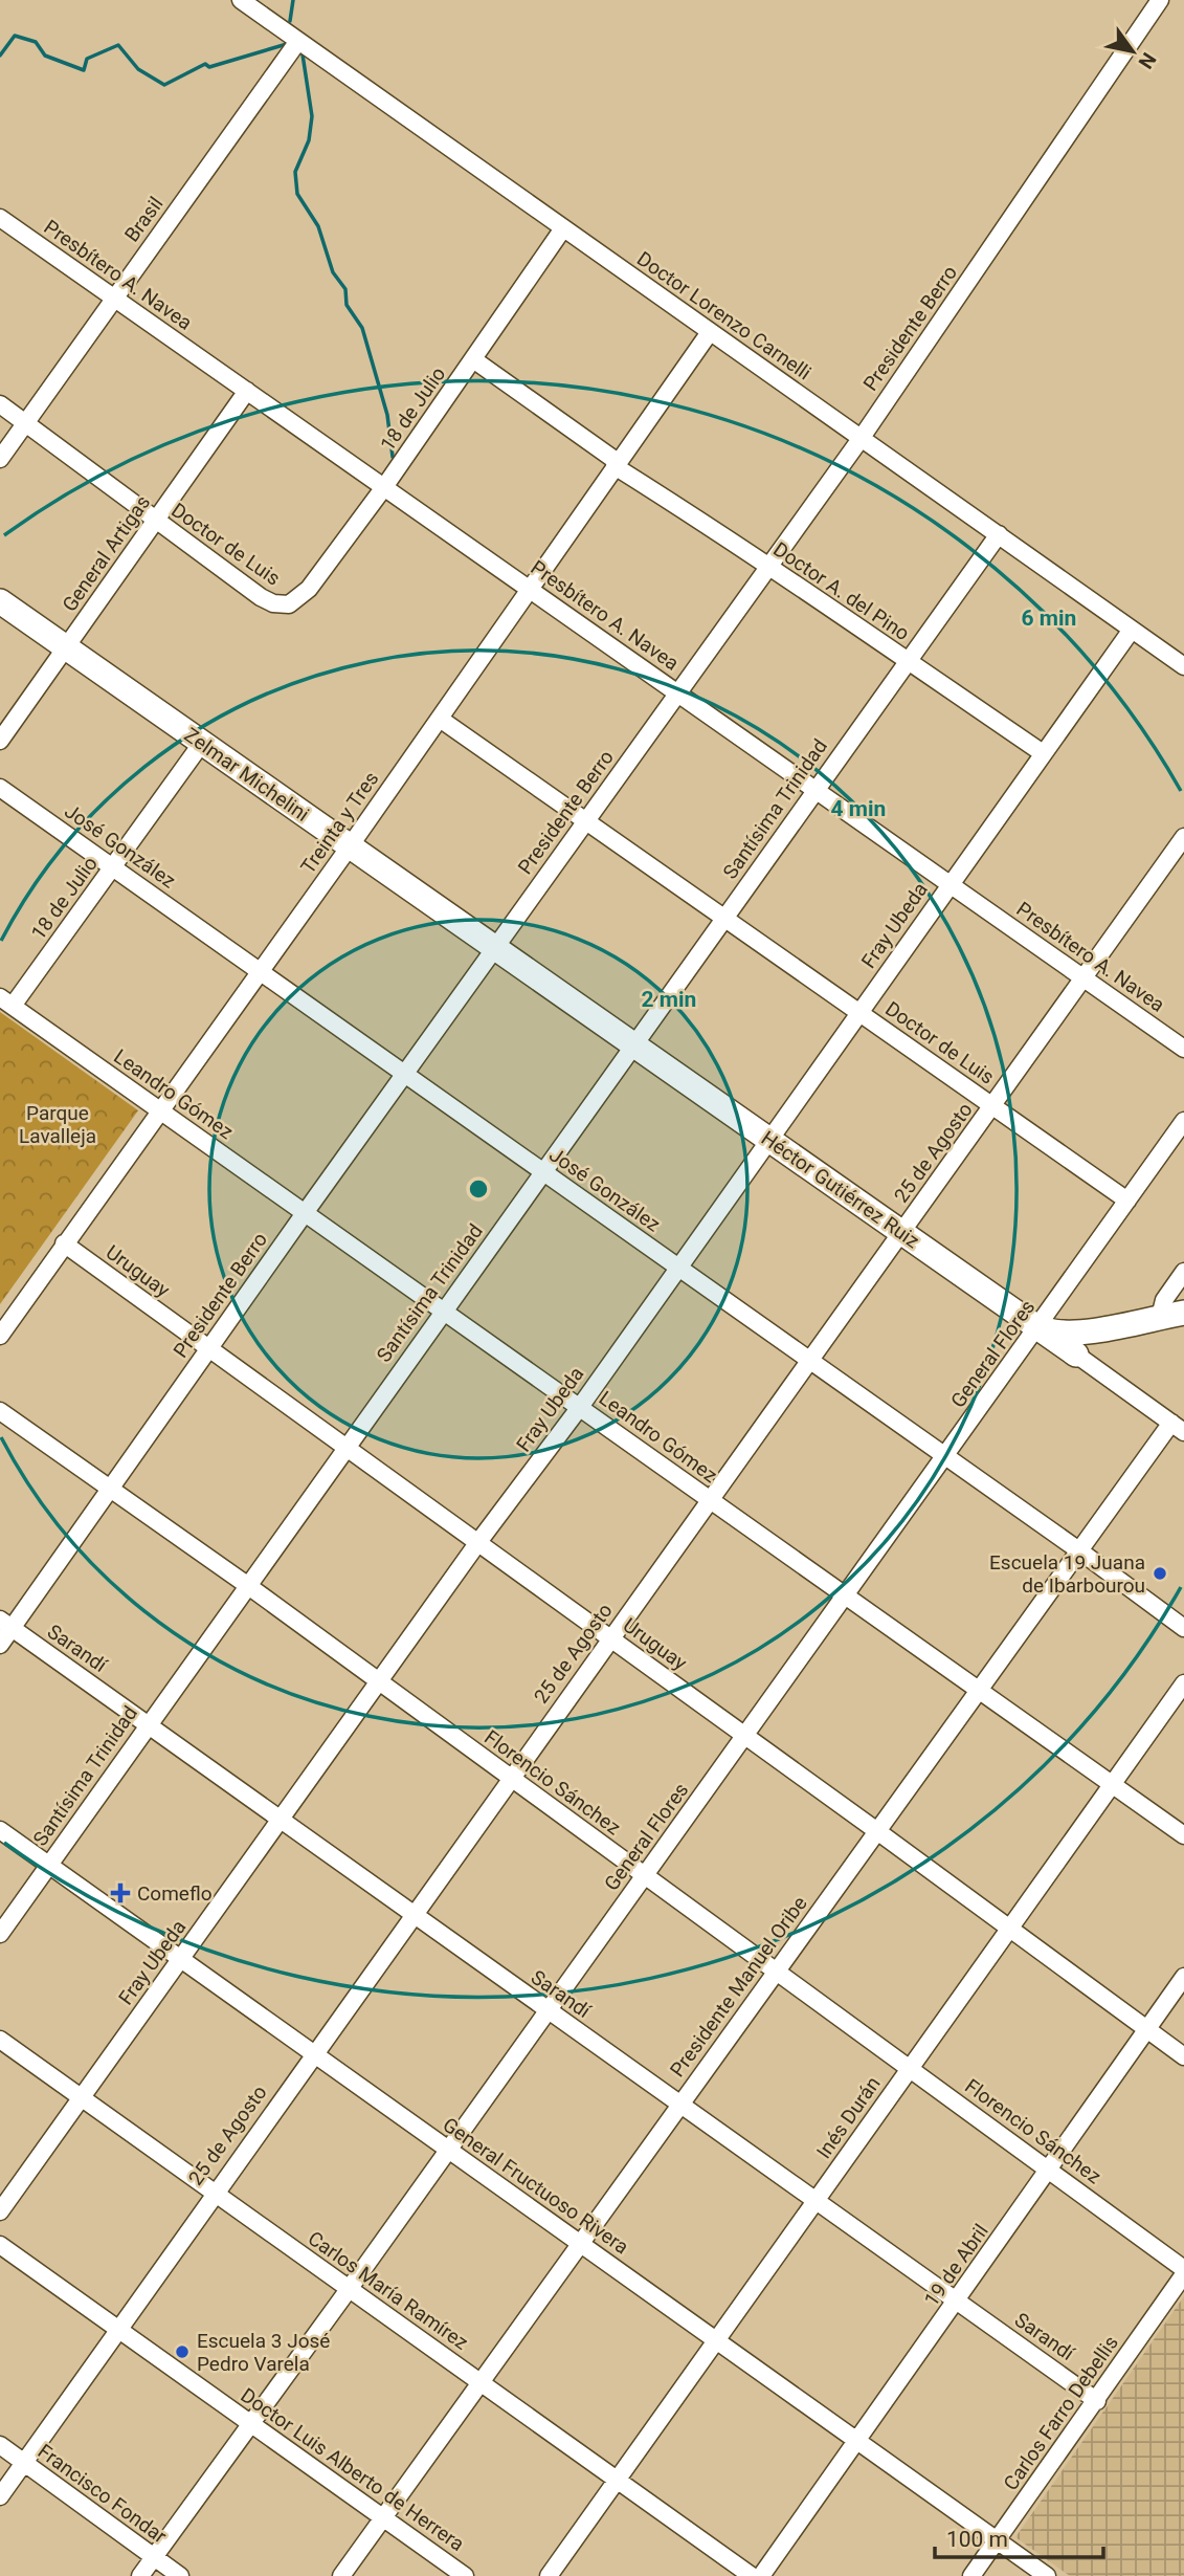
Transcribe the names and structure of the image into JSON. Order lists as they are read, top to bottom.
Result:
{
  "streets": {
    "highway": ["Zelmar Michelini", "Héctor Gutiérrez Ruiz"],
    "street": [
      "Brasil",
      "Presbítero A. Navea",
      "Doctor Lorenzo Carnelli",
      "Presidente Berro",
      "18 de Julio",
      "Doctor de Luis",
      "General Artigas",
      "Doctor A. del Pino",
      "Santísima Trinidad",
      "Treinta y Tres",
      "José González",
      "Fray Ubeda",
      "Leandro Gómez",
      "25 de Agosto",
      "Uruguay",
      "General Flores",
      "Sarandí",
      "Florencio Sánchez",
      "Presidente Manuel Oribe",
      "Inés Durán",
      "General Fructuoso Rivera",
      "19 de Abril",
      "Carlos María Ramírez",
      "Carlos Farro Debellis",
      "Doctor Luis Alberto de Herrera",
      "Francisco Fondar"
    ]
  },
  "crossings": [
    ["Brasil", "Presbítero A. Navea"],
    ["Brasil", "Doctor Lorenzo Carnelli"],
    ["Brasil", "Doctor de Luis"],
    ["Presbítero A. Navea", "Presidente Berro"],
    ["Presbítero A. Navea", "18 de Julio"],
    ["Presbítero A. Navea", "General Artigas"],
    ["Presbítero A. Navea", "Santísima Trinidad"],
    ["Presbítero A. Navea", "Treinta y Tres"],
    ["Presbítero A. Navea", "Fray Ubeda"],
    ["Presbítero A. Navea", "25 de Agosto"],
    ["Doctor Lorenzo Carnelli", "Presidente Berro"],
    ["Doctor Lorenzo Carnelli", "18 de Julio"],
    ["Doctor Lorenzo Carnelli", "Santísima Trinidad"],
    ["Doctor Lorenzo Carnelli", "Treinta y Tres"],
    ["Doctor Lorenzo Carnelli", "Fray Ubeda"],
    ["Presidente Berro", "Doctor de Luis"],
    ["Presidente Berro", "Doctor A. del Pino"],
    ["Presidente Berro", "Zelmar Michelini"],
    ["Presidente Berro", "José González"],
    ["Presidente Berro", "Leandro Gómez"],
    ["Presidente Berro", "Héctor Gutiérrez Ruiz"],
    ["Presidente Berro", "Uruguay"],
    ["Presidente Berro", "Sarandí"],
    ["Presidente Berro", "Florencio Sánchez"],
    ["18 de Julio", "Doctor de Luis"],
    ["18 de Julio", "Doctor A. del Pino"],
    ["18 de Julio", "Zelmar Michelini"],
    ["18 de Julio", "José González"],
    ["18 de Julio", "Leandro Gómez"],
    ["Doctor de Luis", "General Artigas"],
    ["Doctor de Luis", "Santísima Trinidad"],
    ["Doctor de Luis", "Treinta y Tres"],
    ["Doctor de Luis", "Fray Ubeda"],
    ["Doctor de Luis", "25 de Agosto"],
    ["Doctor de Luis", "General Flores"],
    ["General Artigas", "Zelmar Michelini"],
    ["Doctor A. del Pino", "Santísima Trinidad"],
    ["Doctor A. del Pino", "Treinta y Tres"],
    ["Doctor A. del Pino", "Fray Ubeda"],
    ["Zelmar Michelini", "Treinta y Tres"],
    ["Zelmar Michelini", "Héctor Gutiérrez Ruiz"],
    ["Santísima Trinidad", "José González"],
    ["Santísima Trinidad", "Leandro Gómez"],
    ["Santísima Trinidad", "Héctor Gutiérrez Ruiz"],
    ["Santísima Trinidad", "Uruguay"],
    ["Santísima Trinidad", "Sarandí"],
    ["Santísima Trinidad", "Florencio Sánchez"],
    ["Santísima Trinidad", "General Fructuoso Rivera"],
    ["Treinta y Tres", "José González"],
    ["Treinta y Tres", "Leandro Gómez"],
    ["Treinta y Tres", "Uruguay"],
    ["José González", "Fray Ubeda"],
    ["José González", "25 de Agosto"],
    ["José González", "General Flores"],
    ["José González", "Presidente Manuel Oribe"],
    ["Fray Ubeda", "Leandro Gómez"],
    ["Fray Ubeda", "Héctor Gutiérrez Ruiz"],
    ["Fray Ubeda", "Uruguay"],
    ["Fray Ubeda", "Sarandí"],
    ["Fray Ubeda", "Florencio Sánchez"],
    ["Fray Ubeda", "General Fructuoso Rivera"],
    ["Fray Ubeda", "Carlos María Ramírez"],
    ["Leandro Gómez", "25 de Agosto"],
    ["Leandro Gómez", "General Flores"],
    ["Leandro Gómez", "Presidente Manuel Oribe"],
    ["Leandro Gómez", "Inés Durán"],
    ["25 de Agosto", "Héctor Gutiérrez Ruiz"],
    ["25 de Agosto", "Uruguay"],
    ["25 de Agosto", "Sarandí"],
    ["25 de Agosto", "Florencio Sánchez"],
    ["25 de Agosto", "General Fructuoso Rivera"],
    ["25 de Agosto", "Carlos María Ramírez"],
    ["25 de Agosto", "Doctor Luis Alberto de Herrera"],
    ["25 de Agosto", "Francisco Fondar"],
    ["Héctor Gutiérrez Ruiz", "General Flores"],
    ["Héctor Gutiérrez Ruiz", "Presidente Manuel Oribe"],
    ["Uruguay", "General Flores"],
    ["Uruguay", "Presidente Manuel Oribe"],
    ["Uruguay", "Inés Durán"],
    ["Uruguay", "19 de Abril"],
    ["General Flores", "Sarandí"],
    ["General Flores", "Florencio Sánchez"],
    ["General Flores", "General Fructuoso Rivera"],
    ["General Flores", "Carlos María Ramírez"],
    ["General Flores", "Doctor Luis Alberto de Herrera"],
    ["General Flores", "Francisco Fondar"],
    ["Sarandí", "Presidente Manuel Oribe"],
    ["Sarandí", "Inés Durán"],
    ["Sarandí", "19 de Abril"],
    ["Sarandí", "Carlos Farro Debellis"],
    ["Florencio Sánchez", "Presidente Manuel Oribe"],
    ["Florencio Sánchez", "Inés Durán"],
    ["Florencio Sánchez", "19 de Abril"],
    ["Presidente Manuel Oribe", "General Fructuoso Rivera"],
    ["Presidente Manuel Oribe", "Carlos María Ramírez"],
    ["Presidente Manuel Oribe", "Doctor Luis Alberto de Herrera"],
    ["Inés Durán", "General Fructuoso Rivera"],
    ["Inés Durán", "Carlos María Ramírez"],
    ["General Fructuoso Rivera", "19 de Abril"],
    ["General Fructuoso Rivera", "Carlos Farro Debellis"]
  ],
  "parks": ["Parque Lavalleja"],
  "places": {
    "other": ["Escuela 19 Juana de Ibarbourou", "Escuela 3 José Pedro Varela"],
    "health": ["Comeflo"]
  },
  "scale_bar": "100 m",
  "north": "bottom right",
  "rings": ["6 min", "4 min", "2 min"]
}
